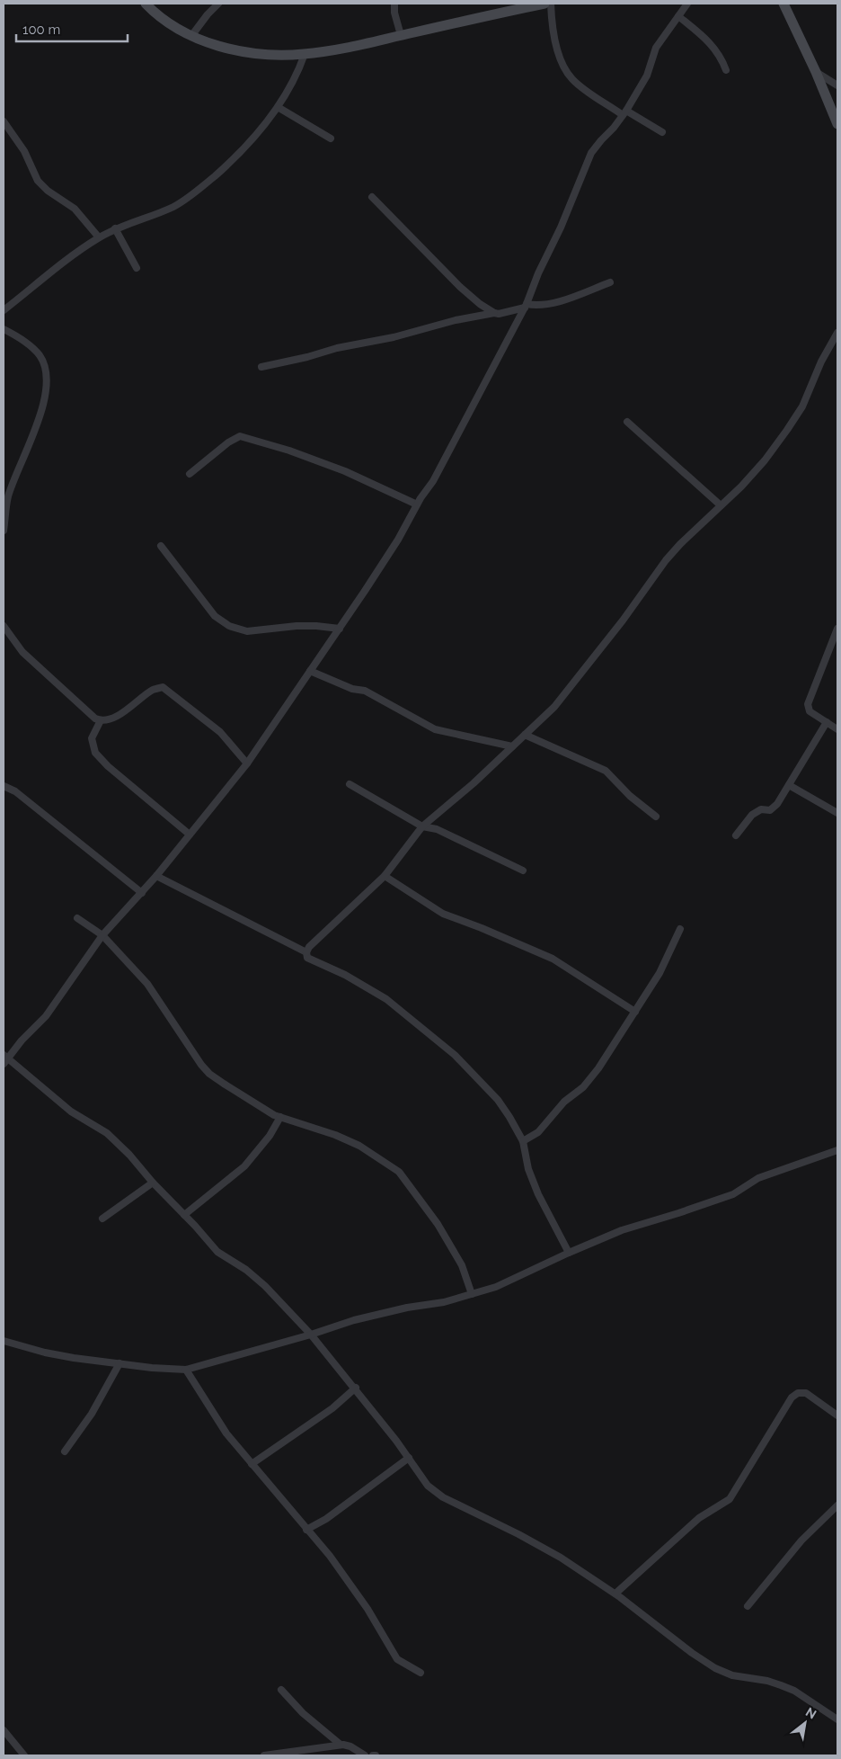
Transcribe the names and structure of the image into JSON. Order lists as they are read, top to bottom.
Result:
{
  "scale_bar": "100 m",
  "north": "top right"
}
